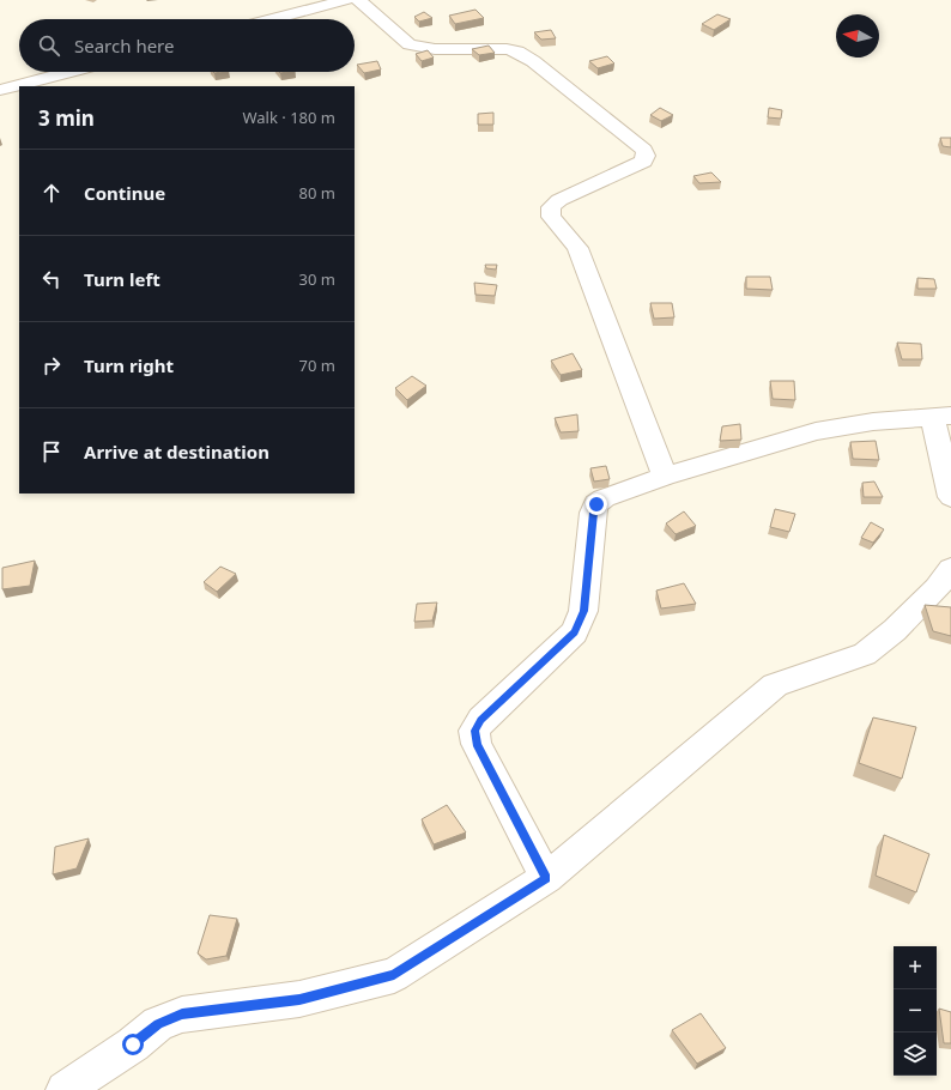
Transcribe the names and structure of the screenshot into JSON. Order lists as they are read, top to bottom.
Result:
{
  "north": "left",
  "page": {
    "search": "Search here",
    "heading": ["3 min", "Walk · 180 m"],
    "list": [
      ["Continue", "80 m"],
      ["Turn left", "30 m"],
      ["Turn right", "70 m"],
      "Arrive at destination"
    ],
    "map_buttons": ["+", "−"]
  }
}
